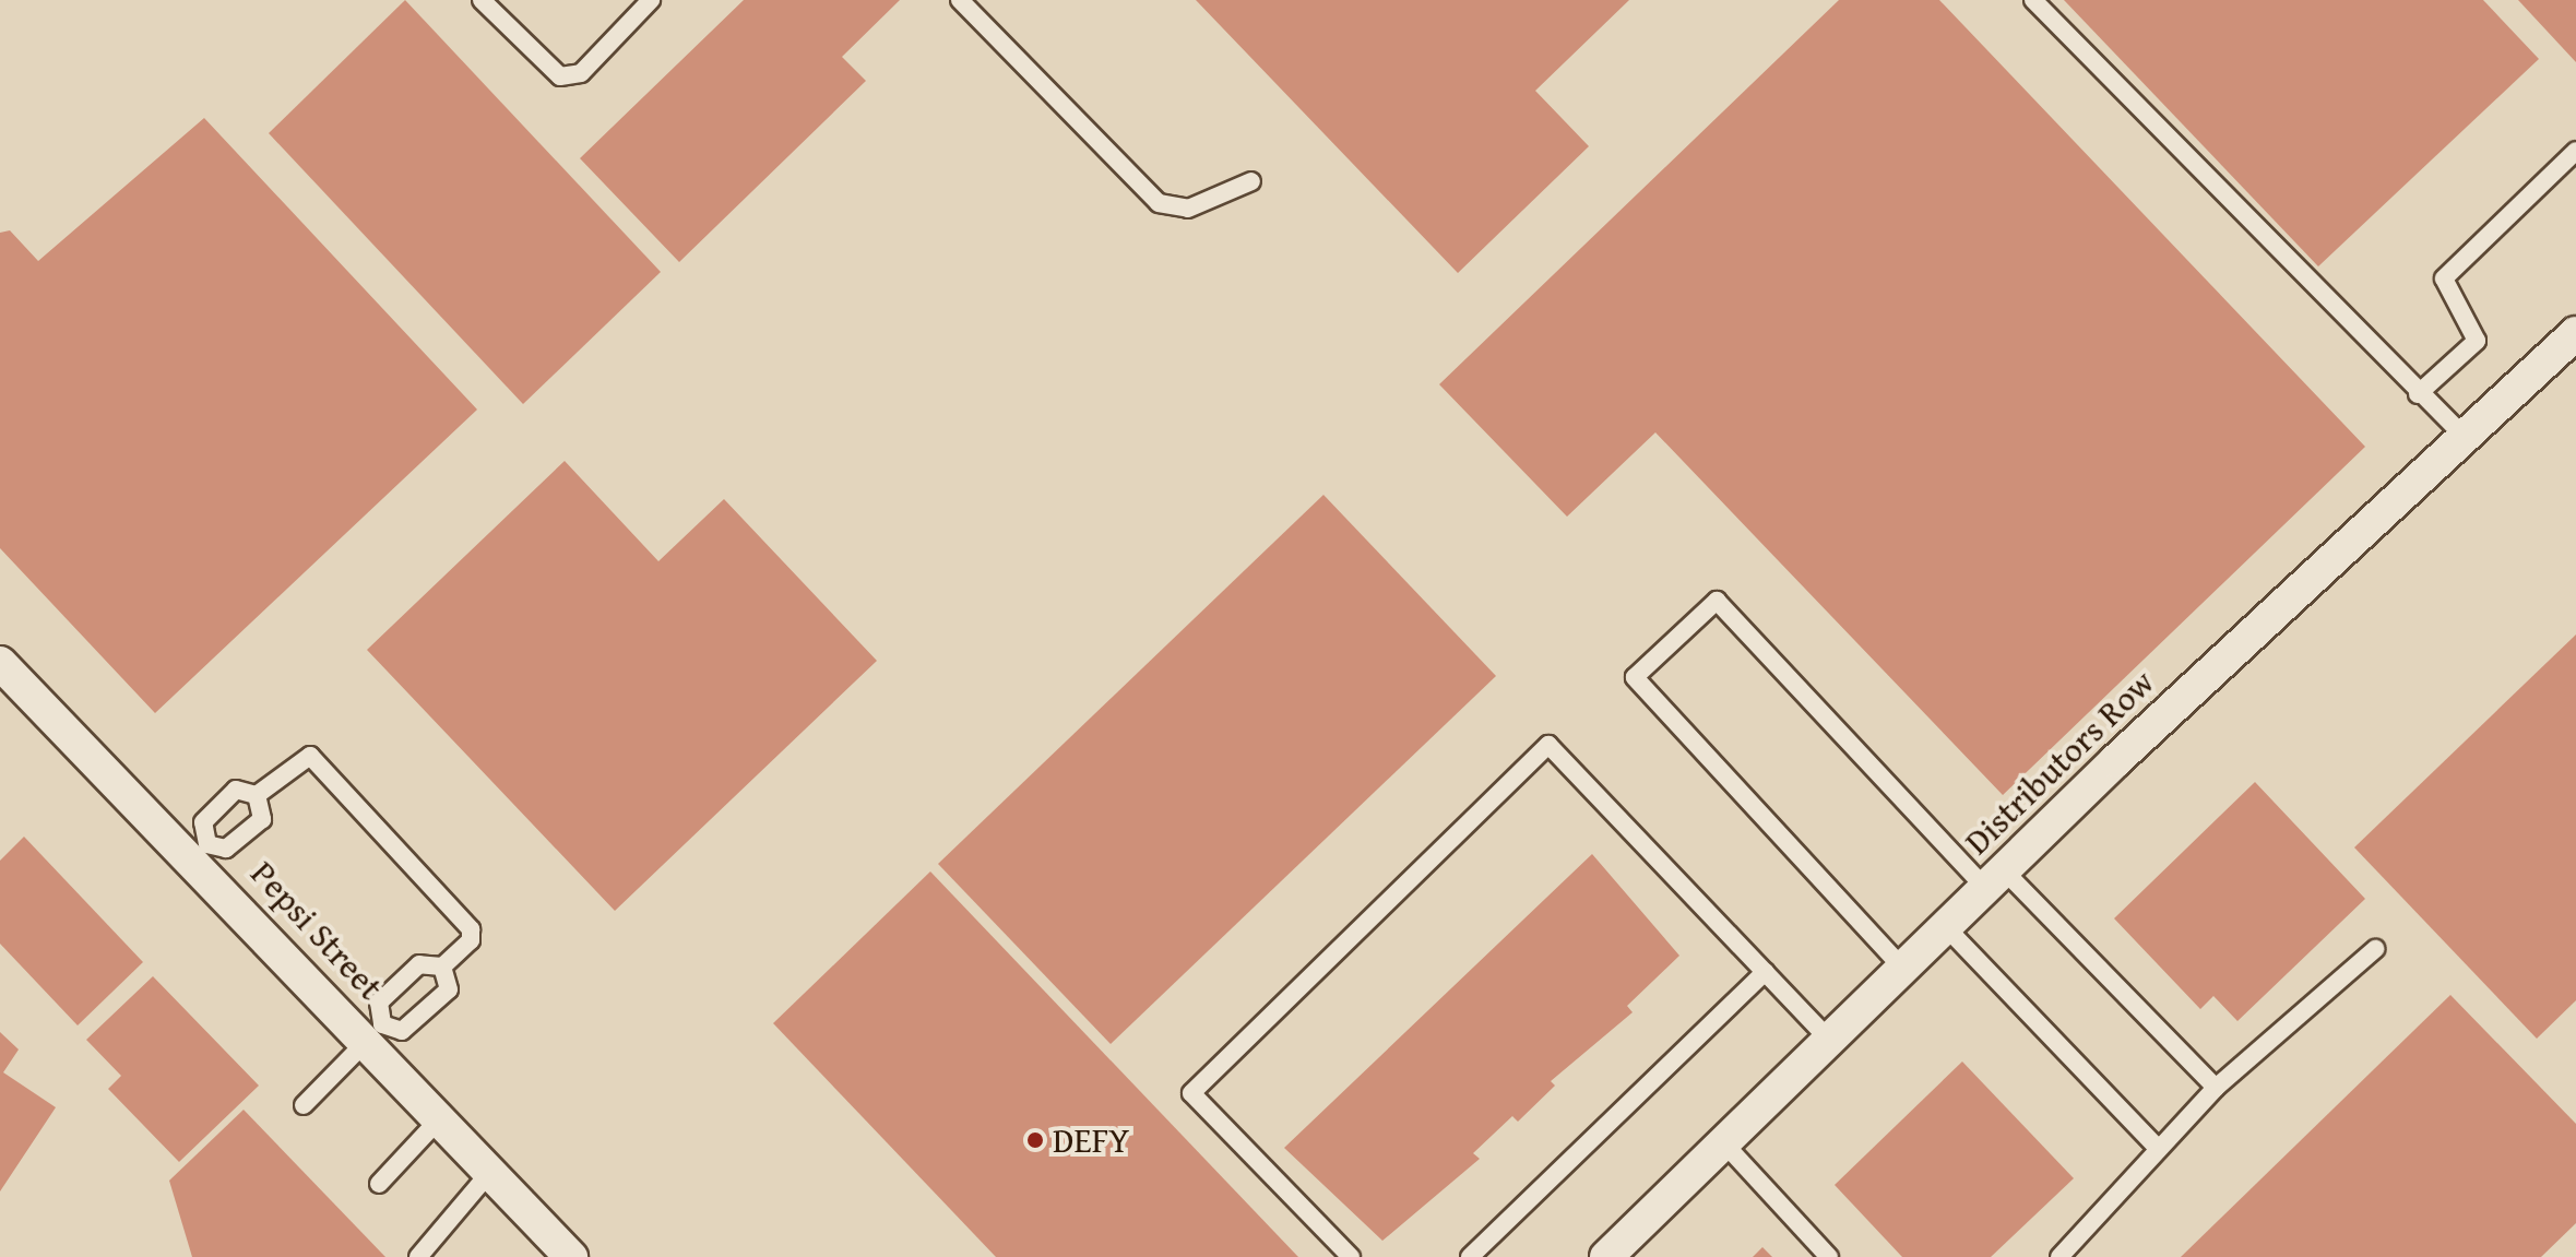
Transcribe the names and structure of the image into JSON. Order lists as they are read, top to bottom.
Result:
{
  "streets": {
    "street": ["Distributors Row", "Pepsi Street"]
  },
  "places": ["DEFY"]
}
